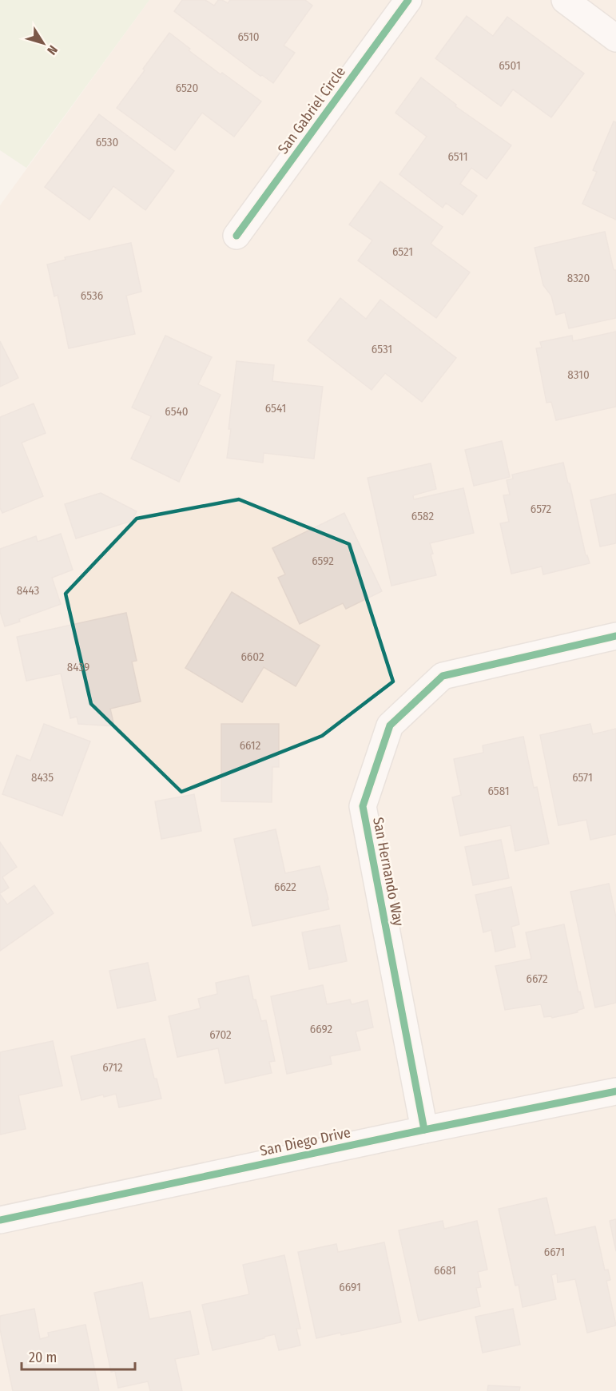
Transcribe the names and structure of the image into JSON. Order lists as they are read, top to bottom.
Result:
{
  "streets": {
    "street": ["San Gabriel Circle", "San Hernando Way", "San Diego Drive"]
  },
  "crossings": [
    ["San Hernando Way", "San Diego Drive"]
  ],
  "house_numbers": [
    "6510",
    "6501",
    "6520",
    "6530",
    "6511",
    "6521",
    "8320",
    "6536",
    "6531",
    "8310",
    "6541",
    "6540",
    "6572",
    "6582",
    "6592",
    "8443",
    "6602",
    "8439",
    "6612",
    "8435",
    "6571",
    "6581",
    "6622",
    "6672",
    "6692",
    "6702",
    "6712",
    "6671",
    "6681",
    "6691"
  ],
  "scale_bar": "20 m",
  "north": "bottom right"
}
